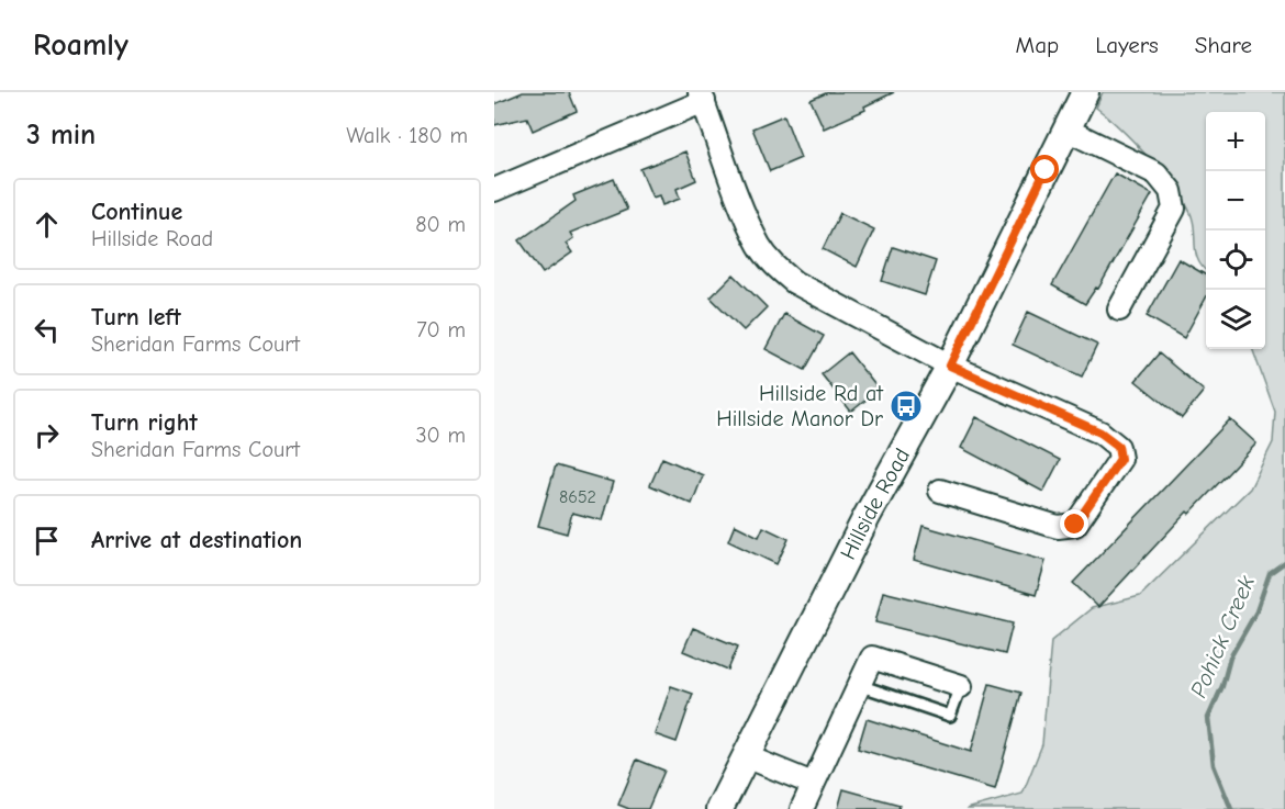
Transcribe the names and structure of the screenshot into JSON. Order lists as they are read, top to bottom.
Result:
{
  "streets": {
    "street": ["Hillside Road"]
  },
  "water": ["Pohick Creek"],
  "places": {
    "bus stop": ["Hillside Rd at Hillside Manor Dr"]
  },
  "house_numbers": ["8652"],
  "page": {
    "header": "Roamly",
    "nav": ["Map", "Layers", "Share"],
    "heading": ["3 min", "Walk · 180 m"],
    "map_buttons": ["+", "−"],
    "list": [
      ["Continue", "Hillside Road", "80 m"],
      ["Turn left", "Sheridan Farms Court", "70 m"],
      ["Turn right", "Sheridan Farms Court", "30 m"],
      "Arrive at destination"
    ]
  }
}
